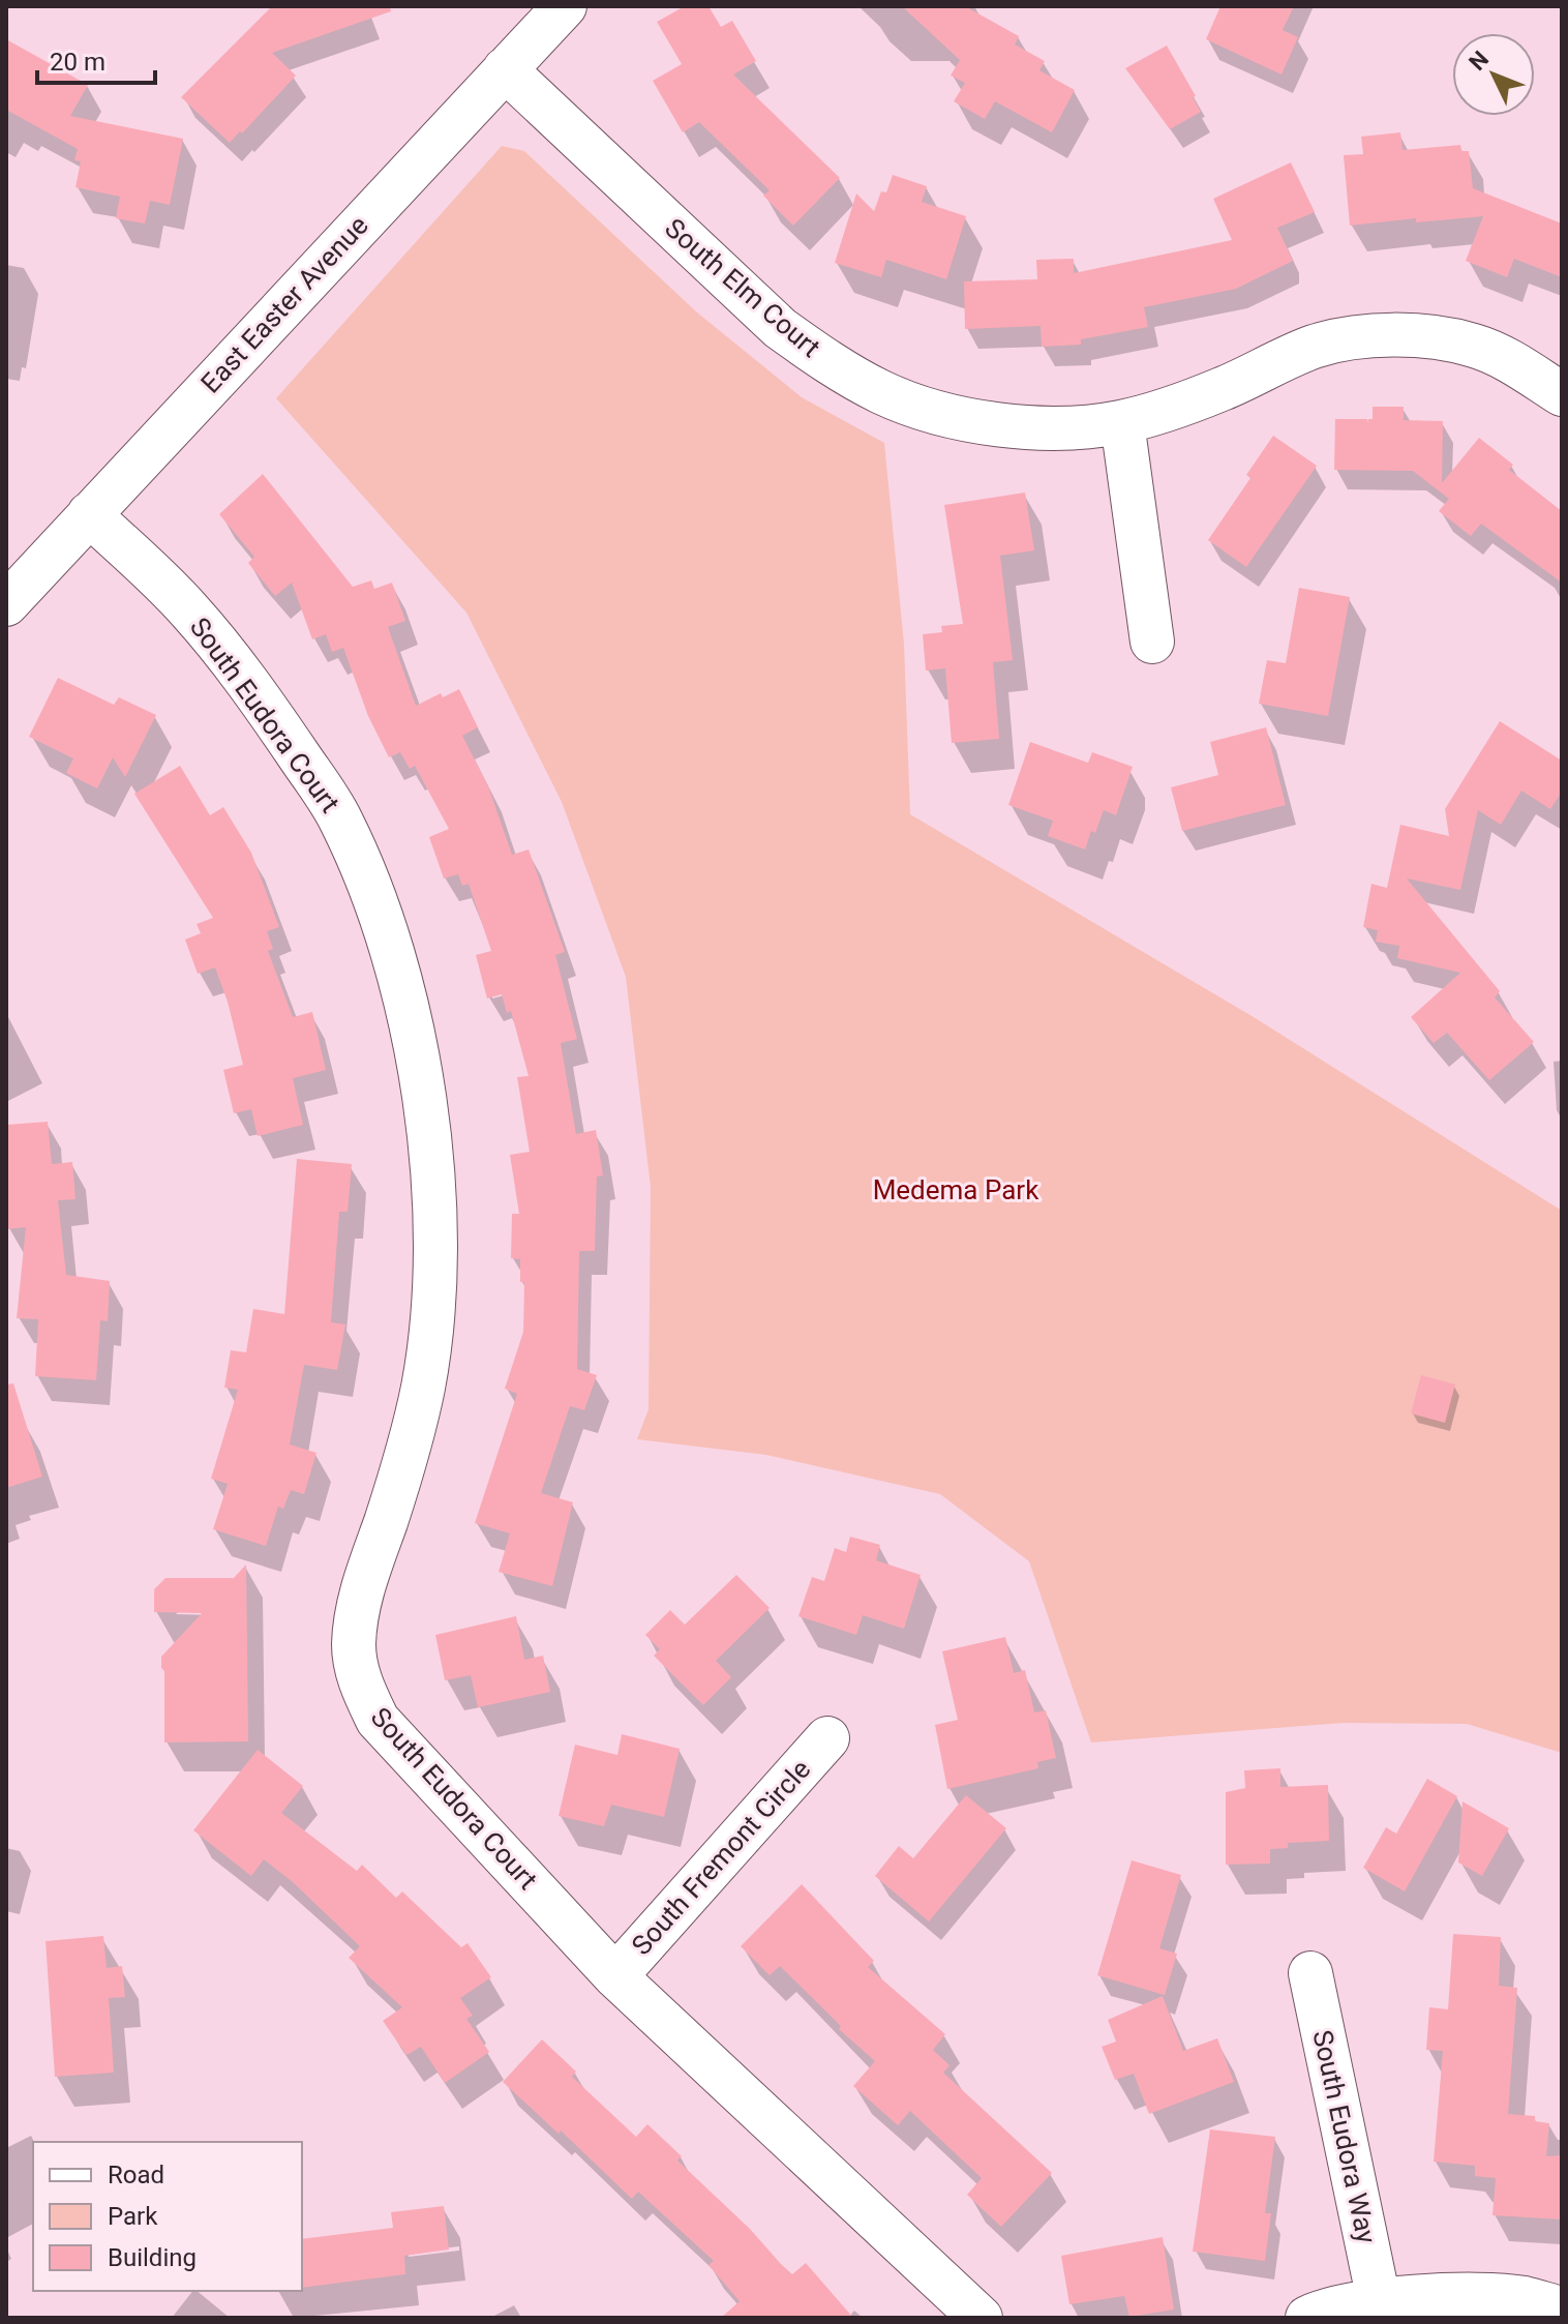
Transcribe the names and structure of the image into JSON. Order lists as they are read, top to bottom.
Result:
{
  "streets": {
    "street": [
      "South Elm Court",
      "East Easter Avenue",
      "South Eudora Court",
      "South Fremont Circle",
      "South Eudora Way"
    ]
  },
  "crossings": [
    ["South Elm Court", "East Easter Avenue"],
    ["East Easter Avenue", "South Eudora Court"],
    ["South Eudora Court", "South Fremont Circle"]
  ],
  "parks": ["Medema Park"],
  "legend": ["Road", "Park", "Building"],
  "scale_bar": "20 m",
  "north": "top left"
}
